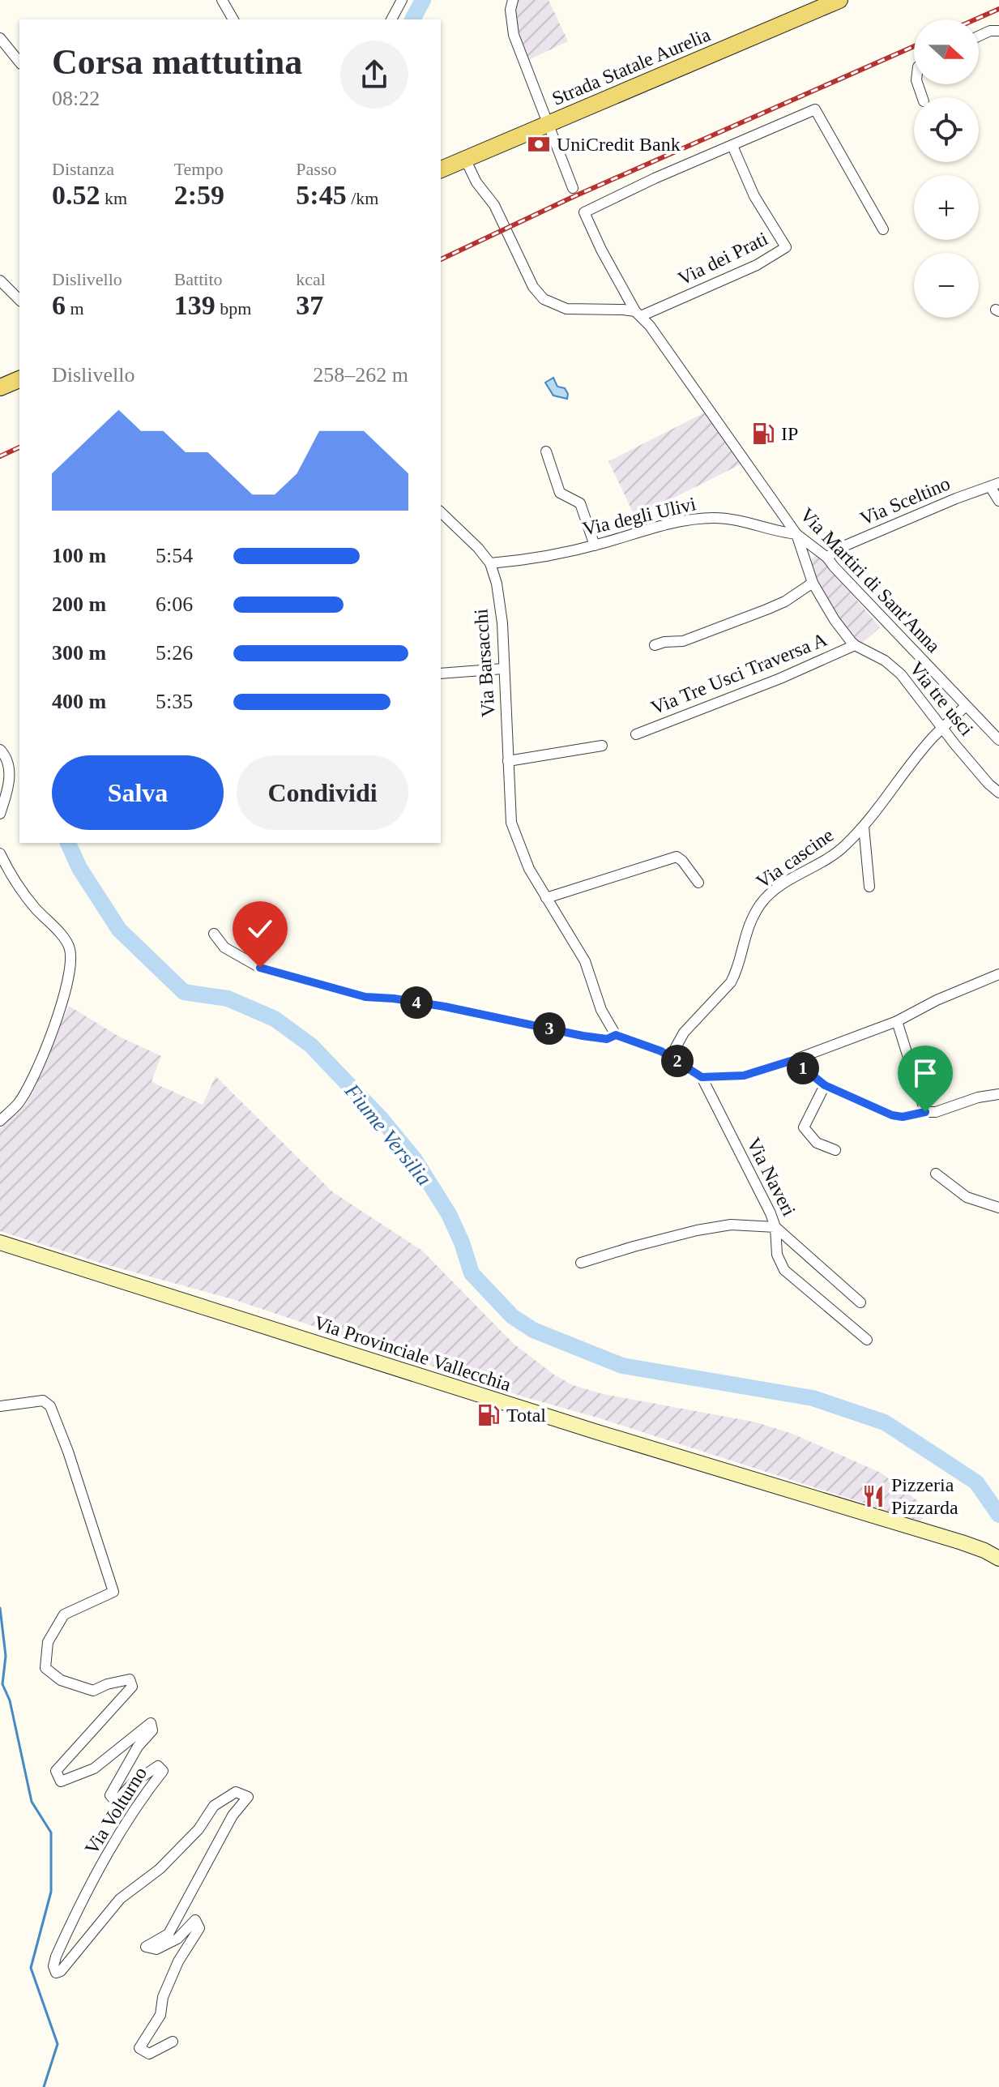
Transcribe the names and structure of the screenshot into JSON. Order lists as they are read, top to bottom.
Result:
{
  "streets": {
    "main road": ["Strada Statale Aurelia", "Via Provinciale Vallecchia"],
    "street": [
      "Via dei Prati",
      "Via Sceltino",
      "Via degli Ulivi",
      "Via Martiri di Sant'Anna",
      "Via Barsacchi",
      "Via Tre Usci Traversa A",
      "Via tre usci",
      "Via cascine",
      "Via Naveri",
      "Via Volturno"
    ]
  },
  "crossings": [
    ["Via dei Prati", "Via Martiri di Sant'Anna"],
    ["Via Sceltino", "Via Martiri di Sant'Anna"],
    ["Via degli Ulivi", "Via Martiri di Sant'Anna"],
    ["Via degli Ulivi", "Via Barsacchi"],
    ["Via degli Ulivi", "Via tre usci"],
    ["Via Martiri di Sant'Anna", "Via tre usci"],
    ["Via Martiri di Sant'Anna", "Via cascine"],
    ["Via Tre Usci Traversa A", "Via tre usci"],
    ["Via tre usci", "Via cascine"]
  ],
  "water": ["Fiume Versilia"],
  "places": {
    "bank": ["UniCredit Bank"],
    "fuel station": ["IP", "Total"],
    "restaurant": ["Pizzeria Pizzarda"]
  },
  "north": "right",
  "page": {
    "map_buttons": ["+", "−"],
    "heading": ["Corsa mattutina", "08:22"],
    "stats": [
      ["Distanza", "0.52 km"],
      ["Tempo", "2:59"],
      ["Passo", "5:45 /km"],
      ["Dislivello", "6 m"],
      ["Battito", "139 bpm"],
      ["kcal", "37"]
    ],
    "chart": ["Dislivello", "258–262 m"],
    "list": [
      {
        "name": "100 m",
        "note": "5:54"
      },
      {
        "name": "200 m",
        "note": "6:06"
      },
      {
        "name": "300 m",
        "note": "5:26"
      },
      {
        "name": "400 m",
        "note": "5:35"
      }
    ],
    "buttons": ["Salva", "Condividi"],
    "pins": [
      "4",
      "3",
      "2",
      "1"
    ]
  }
}
